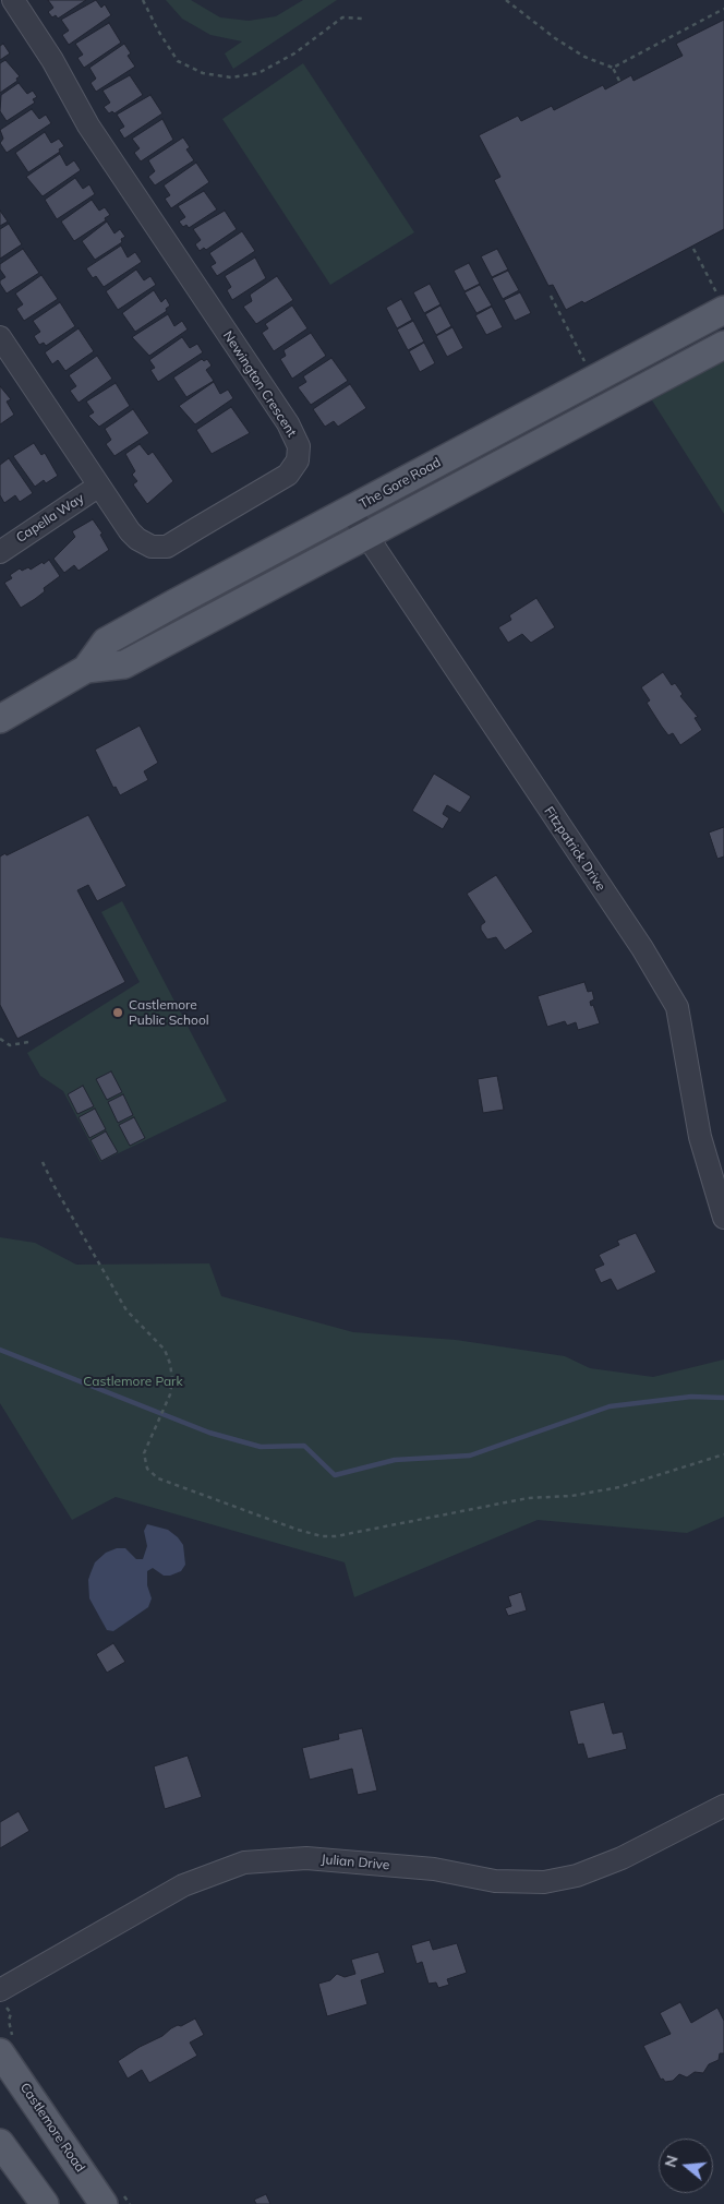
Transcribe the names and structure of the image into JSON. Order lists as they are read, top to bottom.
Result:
{
  "streets": {
    "main road": ["The Gore Road", "Castlemore Road"],
    "street": [
      "Newington Crescent",
      "Capella Way",
      "Fitzpatrick Drive",
      "Julian Drive"
    ]
  },
  "crossings": [
    ["Newington Crescent", "Capella Way"],
    ["The Gore Road", "Fitzpatrick Drive"]
  ],
  "parks": ["Castlemore Park"],
  "places": ["Castlemore Public School"],
  "north": "left"
}
